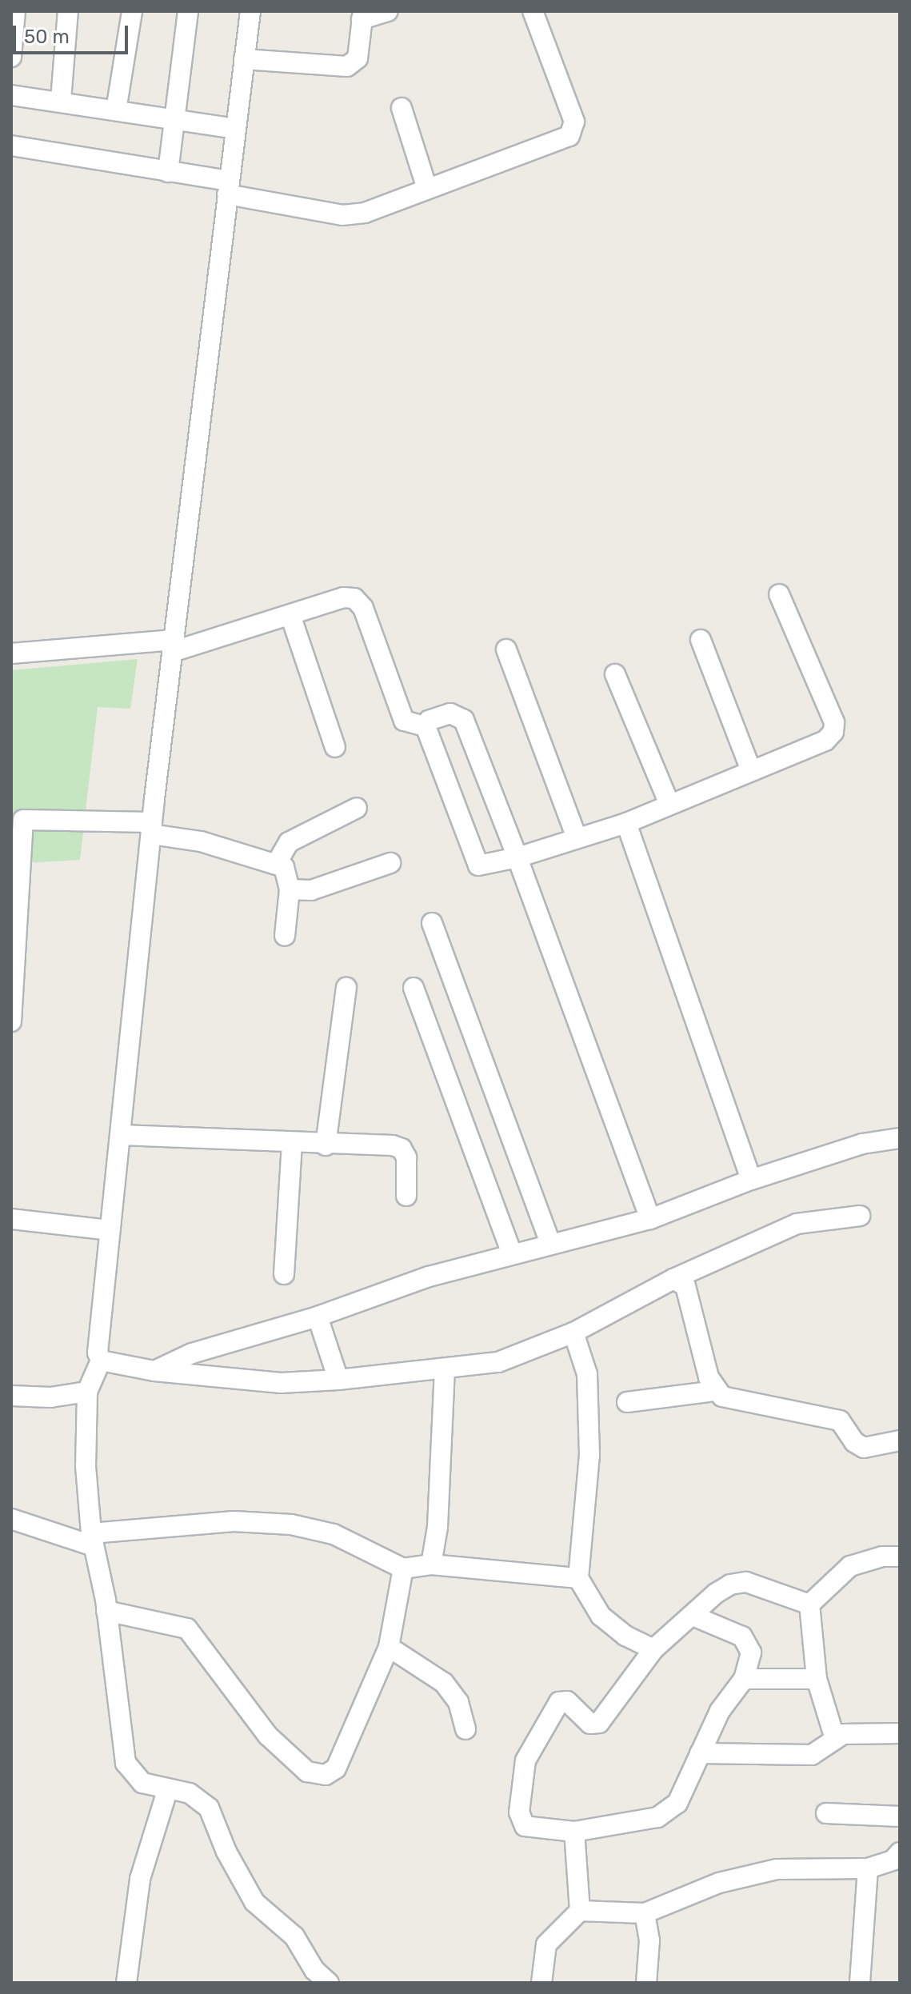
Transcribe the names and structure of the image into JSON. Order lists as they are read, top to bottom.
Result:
{
  "scale_bar": "50 m"
}
